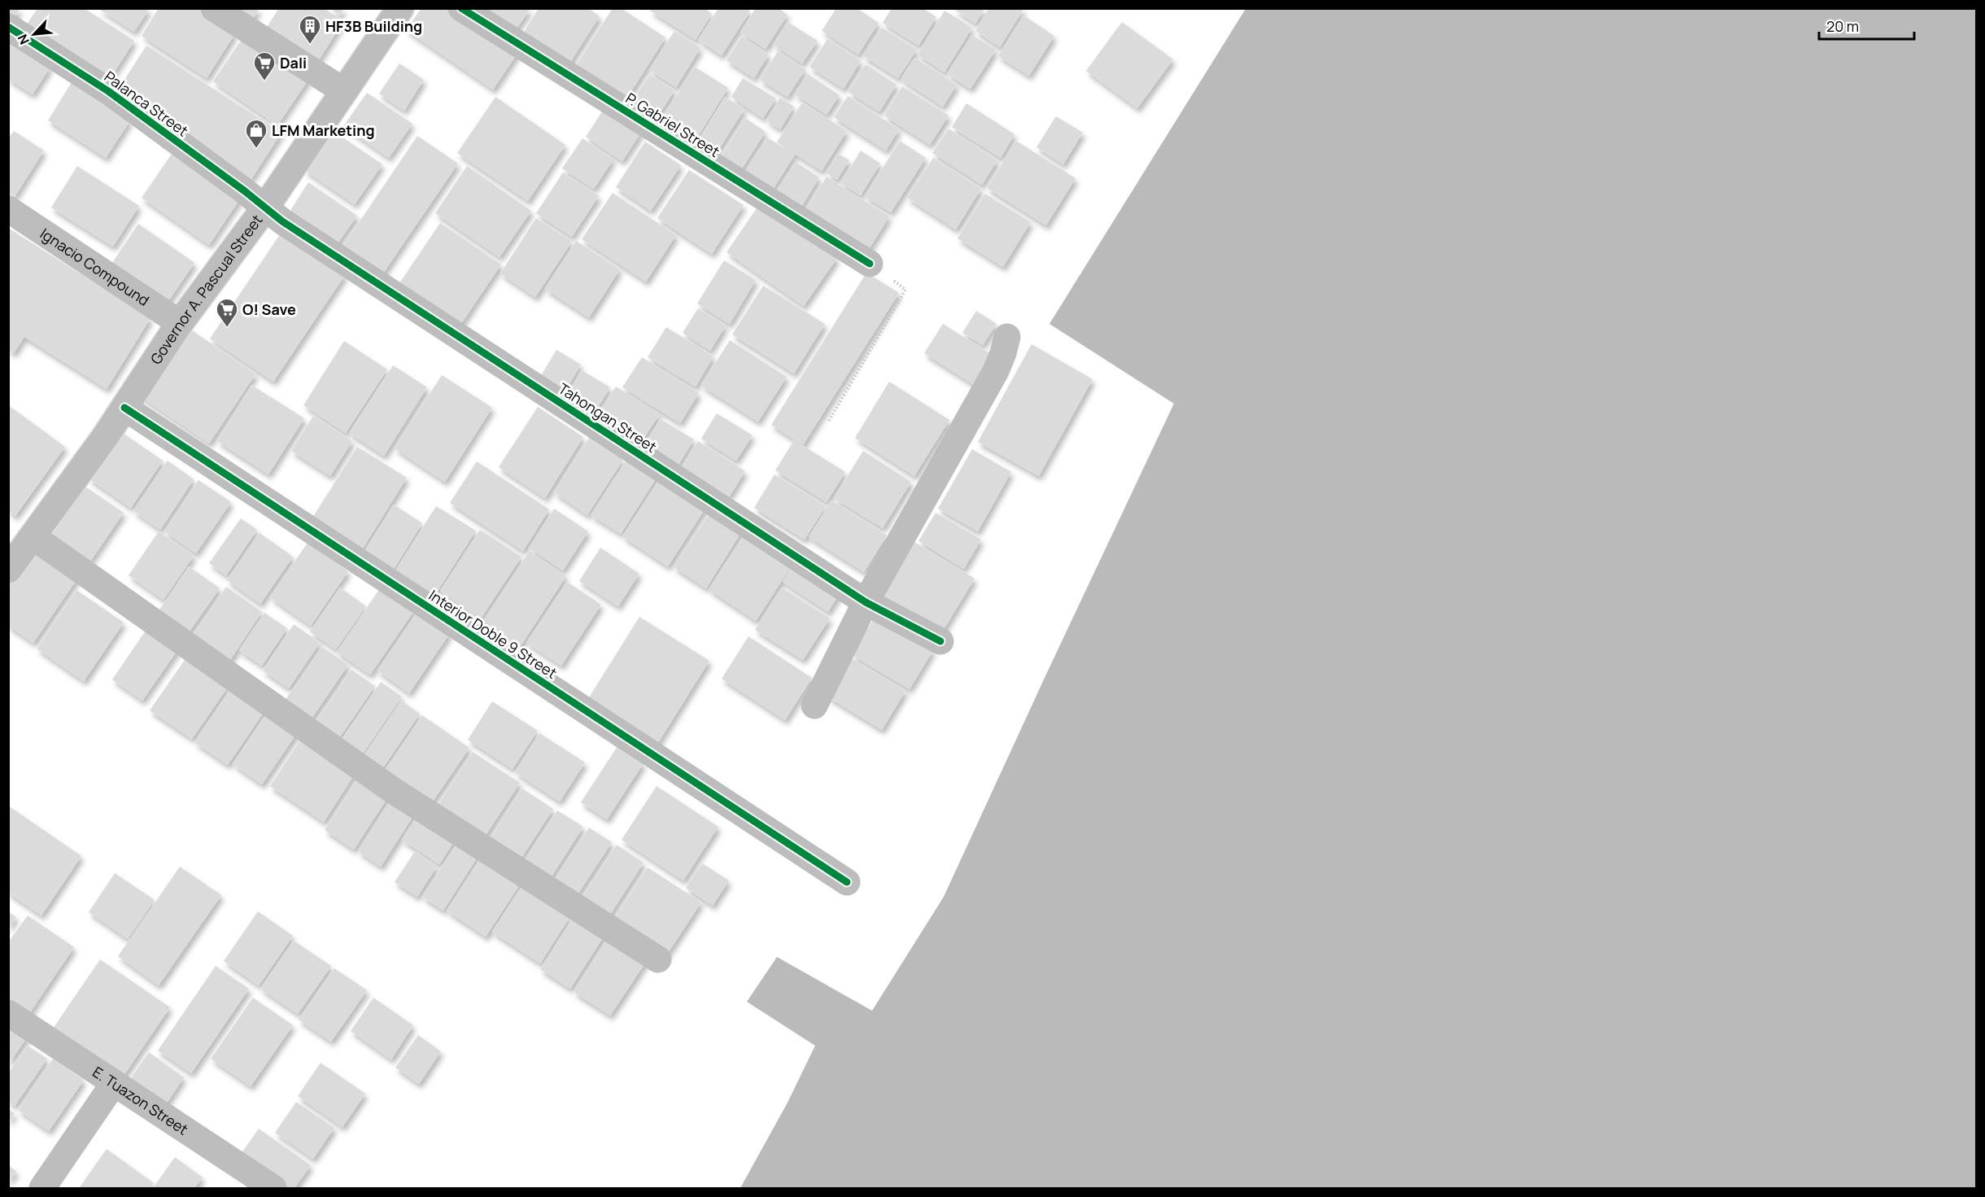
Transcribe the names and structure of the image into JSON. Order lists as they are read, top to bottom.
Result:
{
  "streets": {
    "street": [
      "Palanca Street",
      "P. Gabriel Street",
      "Ignacio Compound",
      "Governor A. Pascual Street",
      "Tahongan Street",
      "Interior Doble 9 Street",
      "E. Tuazon Street"
    ]
  },
  "crossings": [
    ["Palanca Street", "Governor A. Pascual Street"],
    ["Palanca Street", "Tahongan Street"],
    ["Ignacio Compound", "Governor A. Pascual Street"],
    ["Governor A. Pascual Street", "Tahongan Street"],
    ["Governor A. Pascual Street", "Interior Doble 9 Street"]
  ],
  "places": {
    "building": ["HF3B Building"],
    "supermarket": ["Dali", "O! Save"],
    "shop": ["LFM Marketing"]
  },
  "scale_bar": "20 m",
  "north": "bottom left"
}
